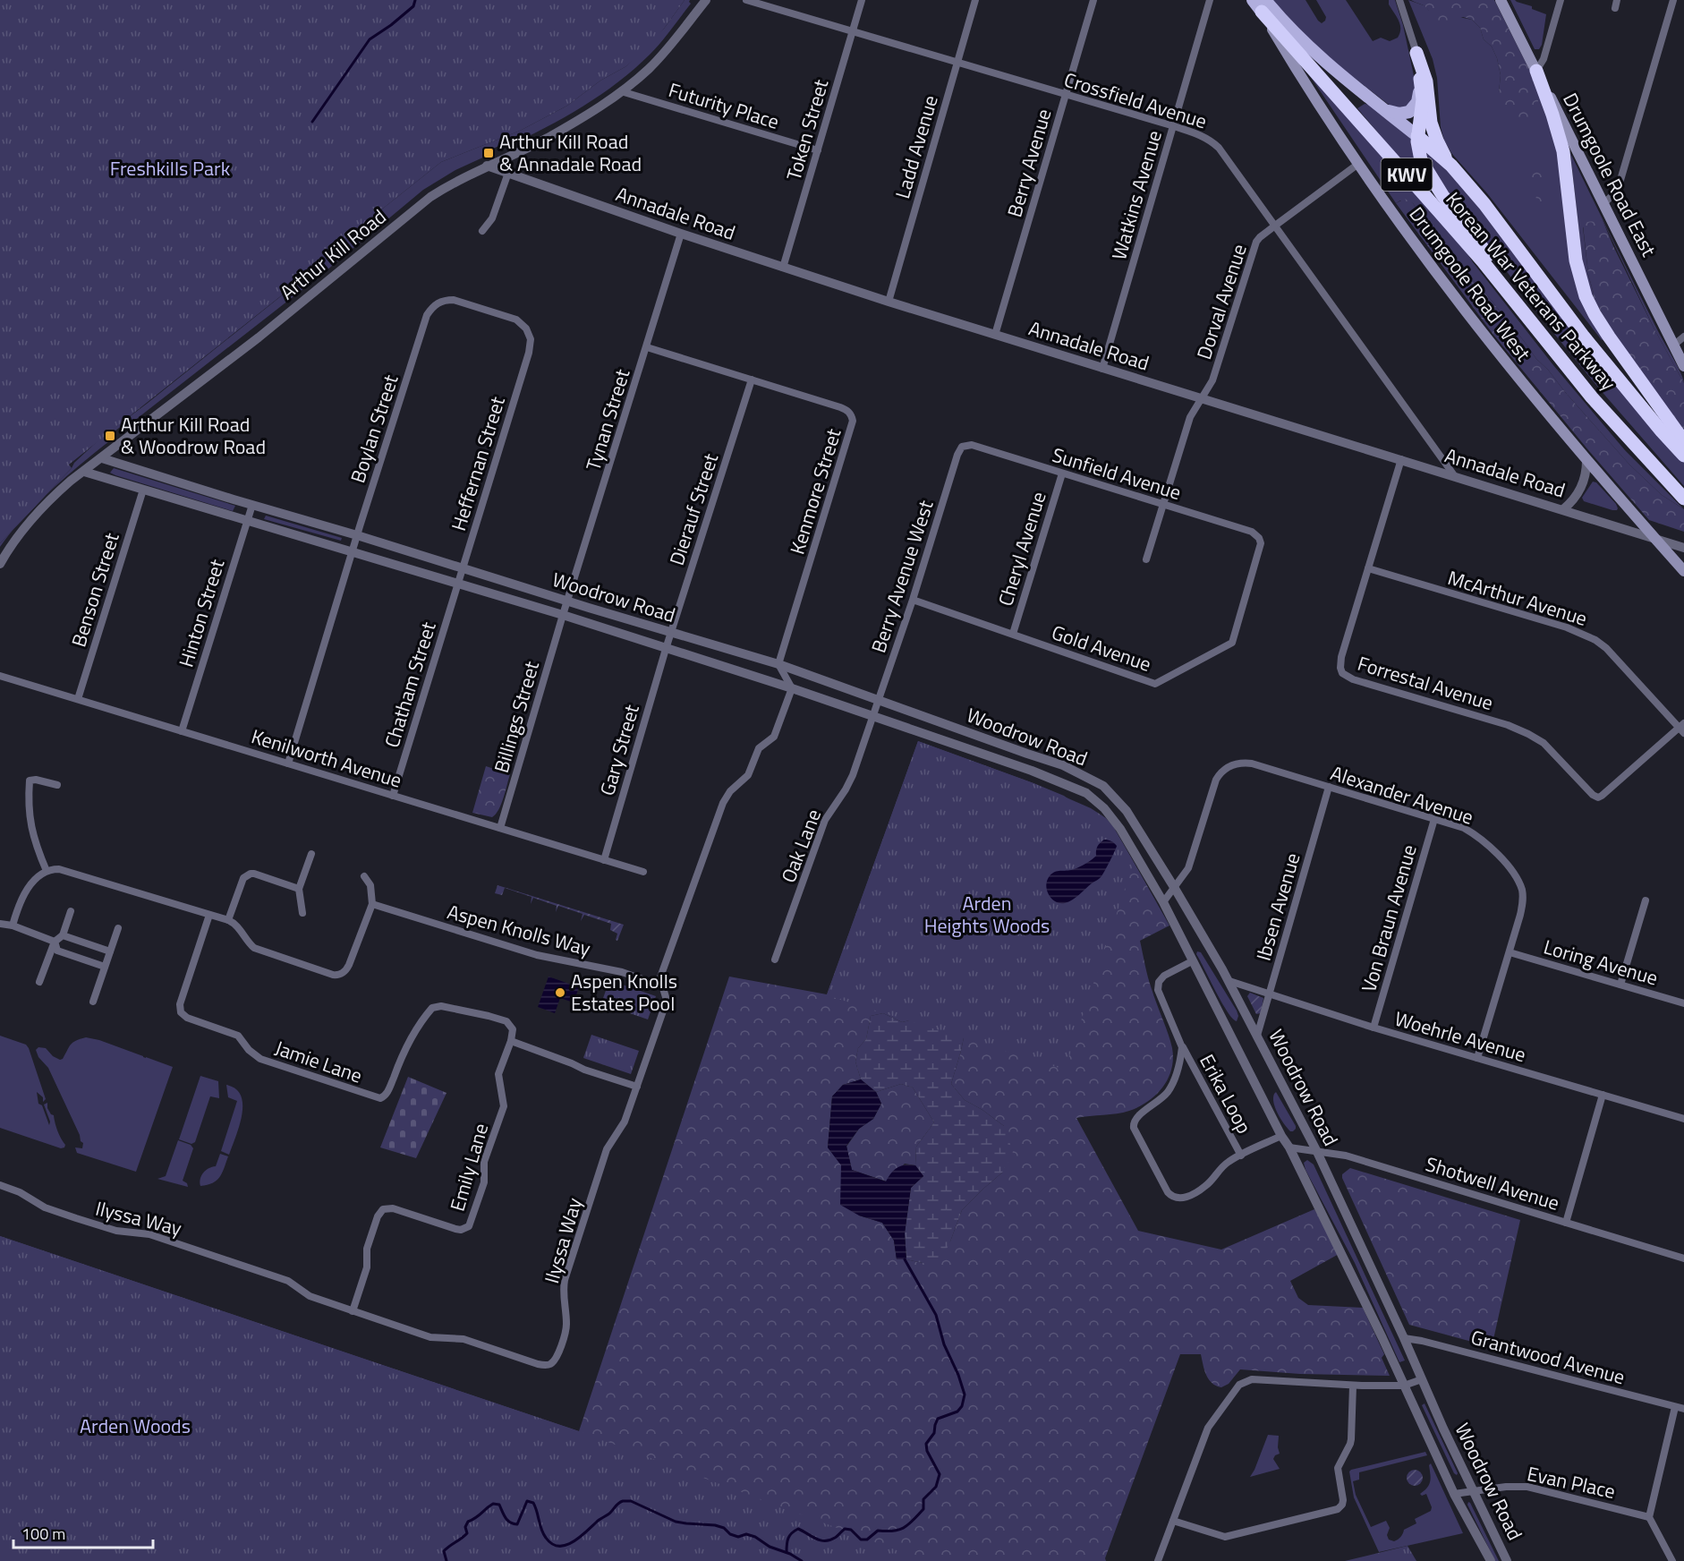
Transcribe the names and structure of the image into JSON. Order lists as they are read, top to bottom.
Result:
{
  "streets": {
    "highway": ["KWV", "Korean War Veterans Parkway"],
    "main road": ["Drumgoole Road East", "Drumgoole Road West"],
    "street": [
      "Crossfield Avenue",
      "Futurity Place",
      "Token Street",
      "Ladd Avenue",
      "Berry Avenue",
      "Watkins Avenue",
      "Annadale Road",
      "Arthur Kill Road",
      "Dorval Avenue",
      "Tynan Street",
      "Boylan Street",
      "Heffernan Street",
      "Sunfield Avenue",
      "Kenmore Street",
      "Dierauf Street",
      "Cheryl Avenue",
      "Berry Avenue West",
      "Benson Street",
      "Woodrow Road",
      "McArthur Avenue",
      "Hinton Street",
      "Gold Avenue",
      "Forrestal Avenue",
      "Chatham Street",
      "Billings Street",
      "Gary Street",
      "Kenilworth Avenue",
      "Alexander Avenue",
      "Oak Lane",
      "Ibsen Avenue",
      "Von Braun Avenue",
      "Aspen Knolls Way",
      "Loring Avenue",
      "Woehrle Avenue",
      "Jamie Lane",
      "Erika Loop",
      "Emily Lane",
      "Shotwell Avenue",
      "Ilyssa Way",
      "Grantwood Avenue",
      "Evan Place"
    ]
  },
  "crossings": [
    ["Crossfield Avenue", "Token Street"],
    ["Crossfield Avenue", "Ladd Avenue"],
    ["Crossfield Avenue", "Berry Avenue"],
    ["Crossfield Avenue", "Watkins Avenue"],
    ["Crossfield Avenue", "Annadale Road"],
    ["Crossfield Avenue", "Dorval Avenue"],
    ["Futurity Place", "Token Street"],
    ["Futurity Place", "Arthur Kill Road"],
    ["Token Street", "Annadale Road"],
    ["Ladd Avenue", "Annadale Road"],
    ["Berry Avenue", "Annadale Road"],
    ["Watkins Avenue", "Annadale Road"],
    ["Annadale Road", "Arthur Kill Road"],
    ["Annadale Road", "Drumgoole Road West"],
    ["Annadale Road", "Dorval Avenue"],
    ["Annadale Road", "Tynan Street"],
    ["Annadale Road", "Forrestal Avenue"],
    ["Arthur Kill Road", "Woodrow Road"],
    ["Drumgoole Road West", "Korean War Veterans Parkway"],
    ["Drumgoole Road West", "Dorval Avenue"],
    ["Dorval Avenue", "Sunfield Avenue"],
    ["Tynan Street", "Kenmore Street"],
    ["Tynan Street", "Woodrow Road"],
    ["Tynan Street", "Billings Street"],
    ["Boylan Street", "Heffernan Street"],
    ["Boylan Street", "Woodrow Road"],
    ["Heffernan Street", "Woodrow Road"],
    ["Heffernan Street", "Chatham Street"],
    ["Sunfield Avenue", "Cheryl Avenue"],
    ["Sunfield Avenue", "Berry Avenue West"],
    ["Sunfield Avenue", "Gold Avenue"],
    ["Kenmore Street", "Dierauf Street"],
    ["Kenmore Street", "Woodrow Road"],
    ["Dierauf Street", "Woodrow Road"],
    ["Dierauf Street", "Gary Street"],
    ["Cheryl Avenue", "Gold Avenue"],
    ["Berry Avenue West", "Woodrow Road"],
    ["Berry Avenue West", "Gold Avenue"],
    ["Berry Avenue West", "Oak Lane"],
    ["Benson Street", "Woodrow Road"],
    ["Benson Street", "Kenilworth Avenue"],
    ["Woodrow Road", "Hinton Street"],
    ["Woodrow Road", "Chatham Street"],
    ["Woodrow Road", "Billings Street"],
    ["Woodrow Road", "Gary Street"],
    ["Woodrow Road", "Alexander Avenue"],
    ["Woodrow Road", "Oak Lane"],
    ["Woodrow Road", "Ibsen Avenue"],
    ["Woodrow Road", "Woehrle Avenue"],
    ["Woodrow Road", "Erika Loop"],
    ["Woodrow Road", "Shotwell Avenue"],
    ["Woodrow Road", "Grantwood Avenue"],
    ["Woodrow Road", "Evan Place"],
    ["McArthur Avenue", "Forrestal Avenue"],
    ["Hinton Street", "Kenilworth Avenue"],
    ["Chatham Street", "Kenilworth Avenue"],
    ["Billings Street", "Kenilworth Avenue"],
    ["Gary Street", "Kenilworth Avenue"],
    ["Alexander Avenue", "Ibsen Avenue"],
    ["Alexander Avenue", "Von Braun Avenue"],
    ["Alexander Avenue", "Loring Avenue"],
    ["Alexander Avenue", "Woehrle Avenue"],
    ["Ibsen Avenue", "Woehrle Avenue"],
    ["Von Braun Avenue", "Woehrle Avenue"],
    ["Aspen Knolls Way", "Ilyssa Way"],
    ["Jamie Lane", "Emily Lane"],
    ["Emily Lane", "Ilyssa Way"]
  ],
  "parks": ["Freshkills Park", "Arden Heights Woods", "Arden Woods"],
  "places": {
    "transit": ["Arthur Kill Road & Annadale Road", "Arthur Kill Road & Woodrow Road"],
    "other": ["Aspen Knolls Estates Pool"]
  },
  "scale_bar": "100 m"
}
